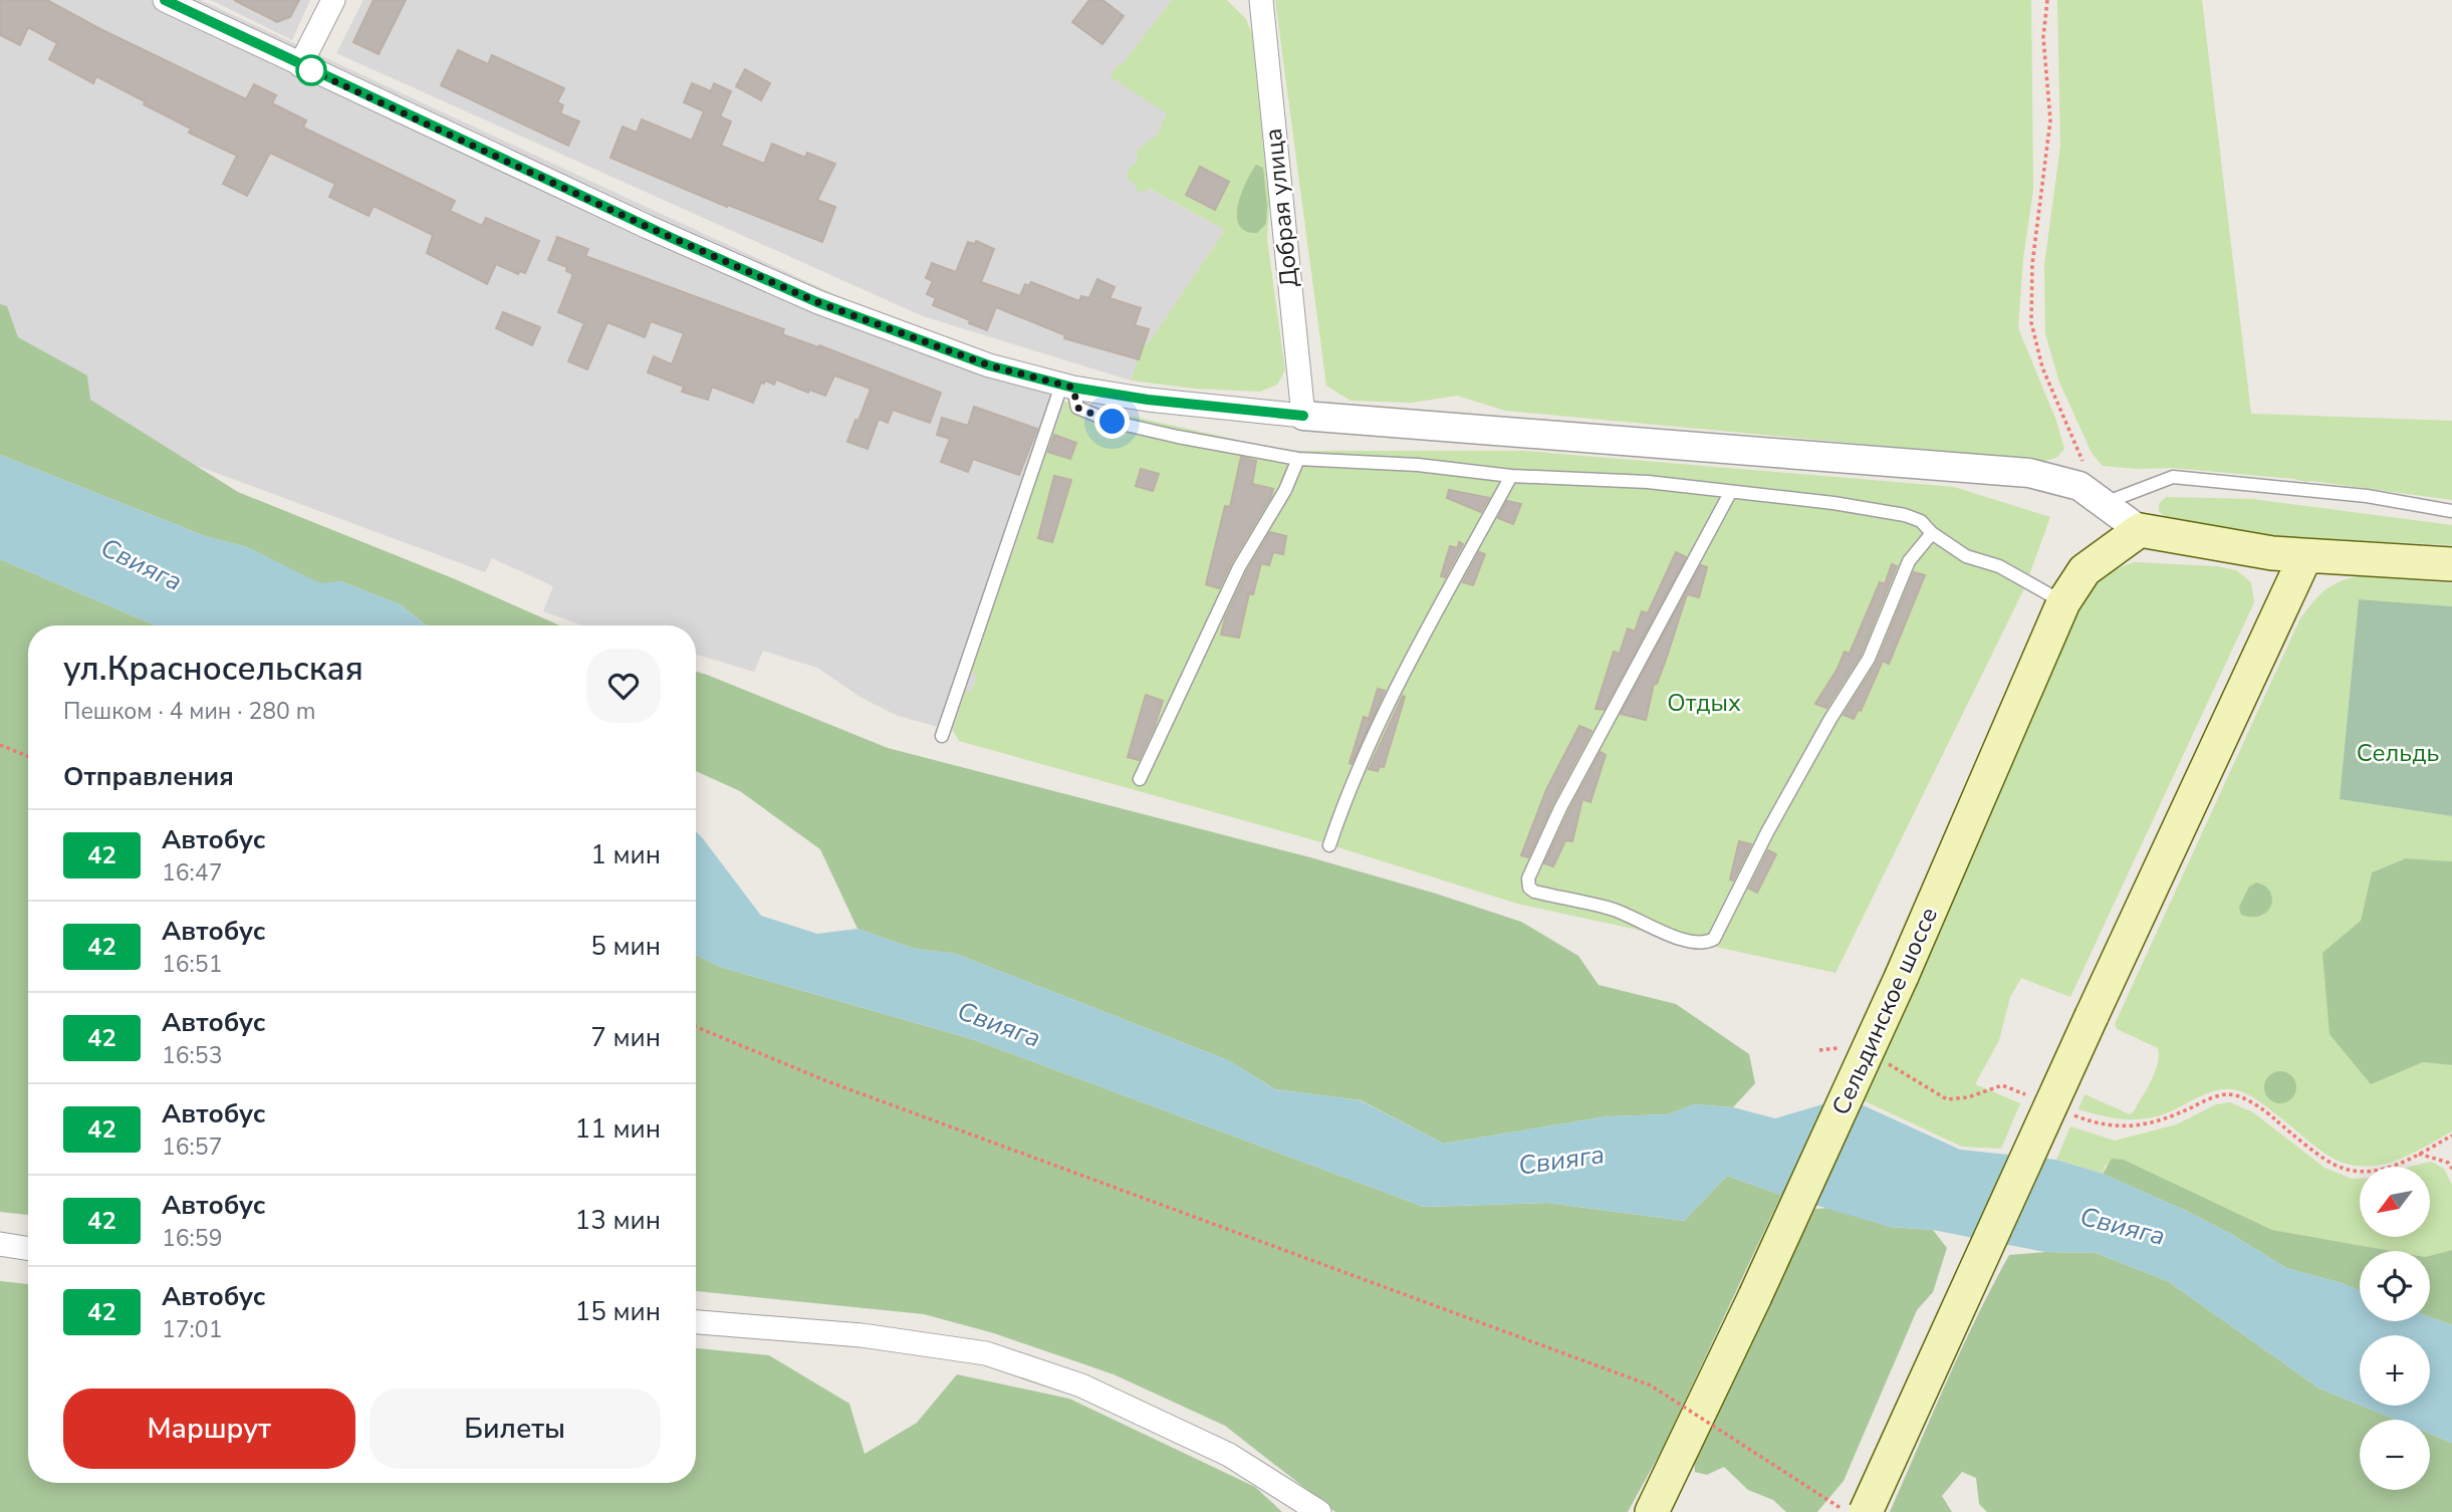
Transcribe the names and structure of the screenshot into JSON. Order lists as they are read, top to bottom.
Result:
{
  "streets": {
    "main road": ["Сельдинское шоссе"],
    "street": ["Добрая улица"]
  },
  "water": ["Свияга"],
  "parks": ["Отдых", "Сельдь"],
  "lines": ["bus line 42"],
  "north": "bottom left",
  "page": {
    "heading": [
      ["ул.Красносельская", "Пешком · 4 мин · 280 m"],
      "Отправления"
    ],
    "list": [
      {
        "mark": "42",
        "name": "Автобус",
        "note": "16:47",
        "value": "1 мин"
      },
      {
        "mark": "42",
        "name": "Автобус",
        "note": "16:51",
        "value": "5 мин"
      },
      {
        "mark": "42",
        "name": "Автобус",
        "note": "16:53",
        "value": "7 мин"
      },
      {
        "mark": "42",
        "name": "Автобус",
        "note": "16:57",
        "value": "11 мин"
      },
      {
        "mark": "42",
        "name": "Автобус",
        "note": "16:59",
        "value": "13 мин"
      },
      {
        "mark": "42",
        "name": "Автобус",
        "note": "17:01",
        "value": "15 мин"
      }
    ],
    "map_buttons": ["+", "−"],
    "buttons": ["Маршрут", "Билеты"]
  }
}
